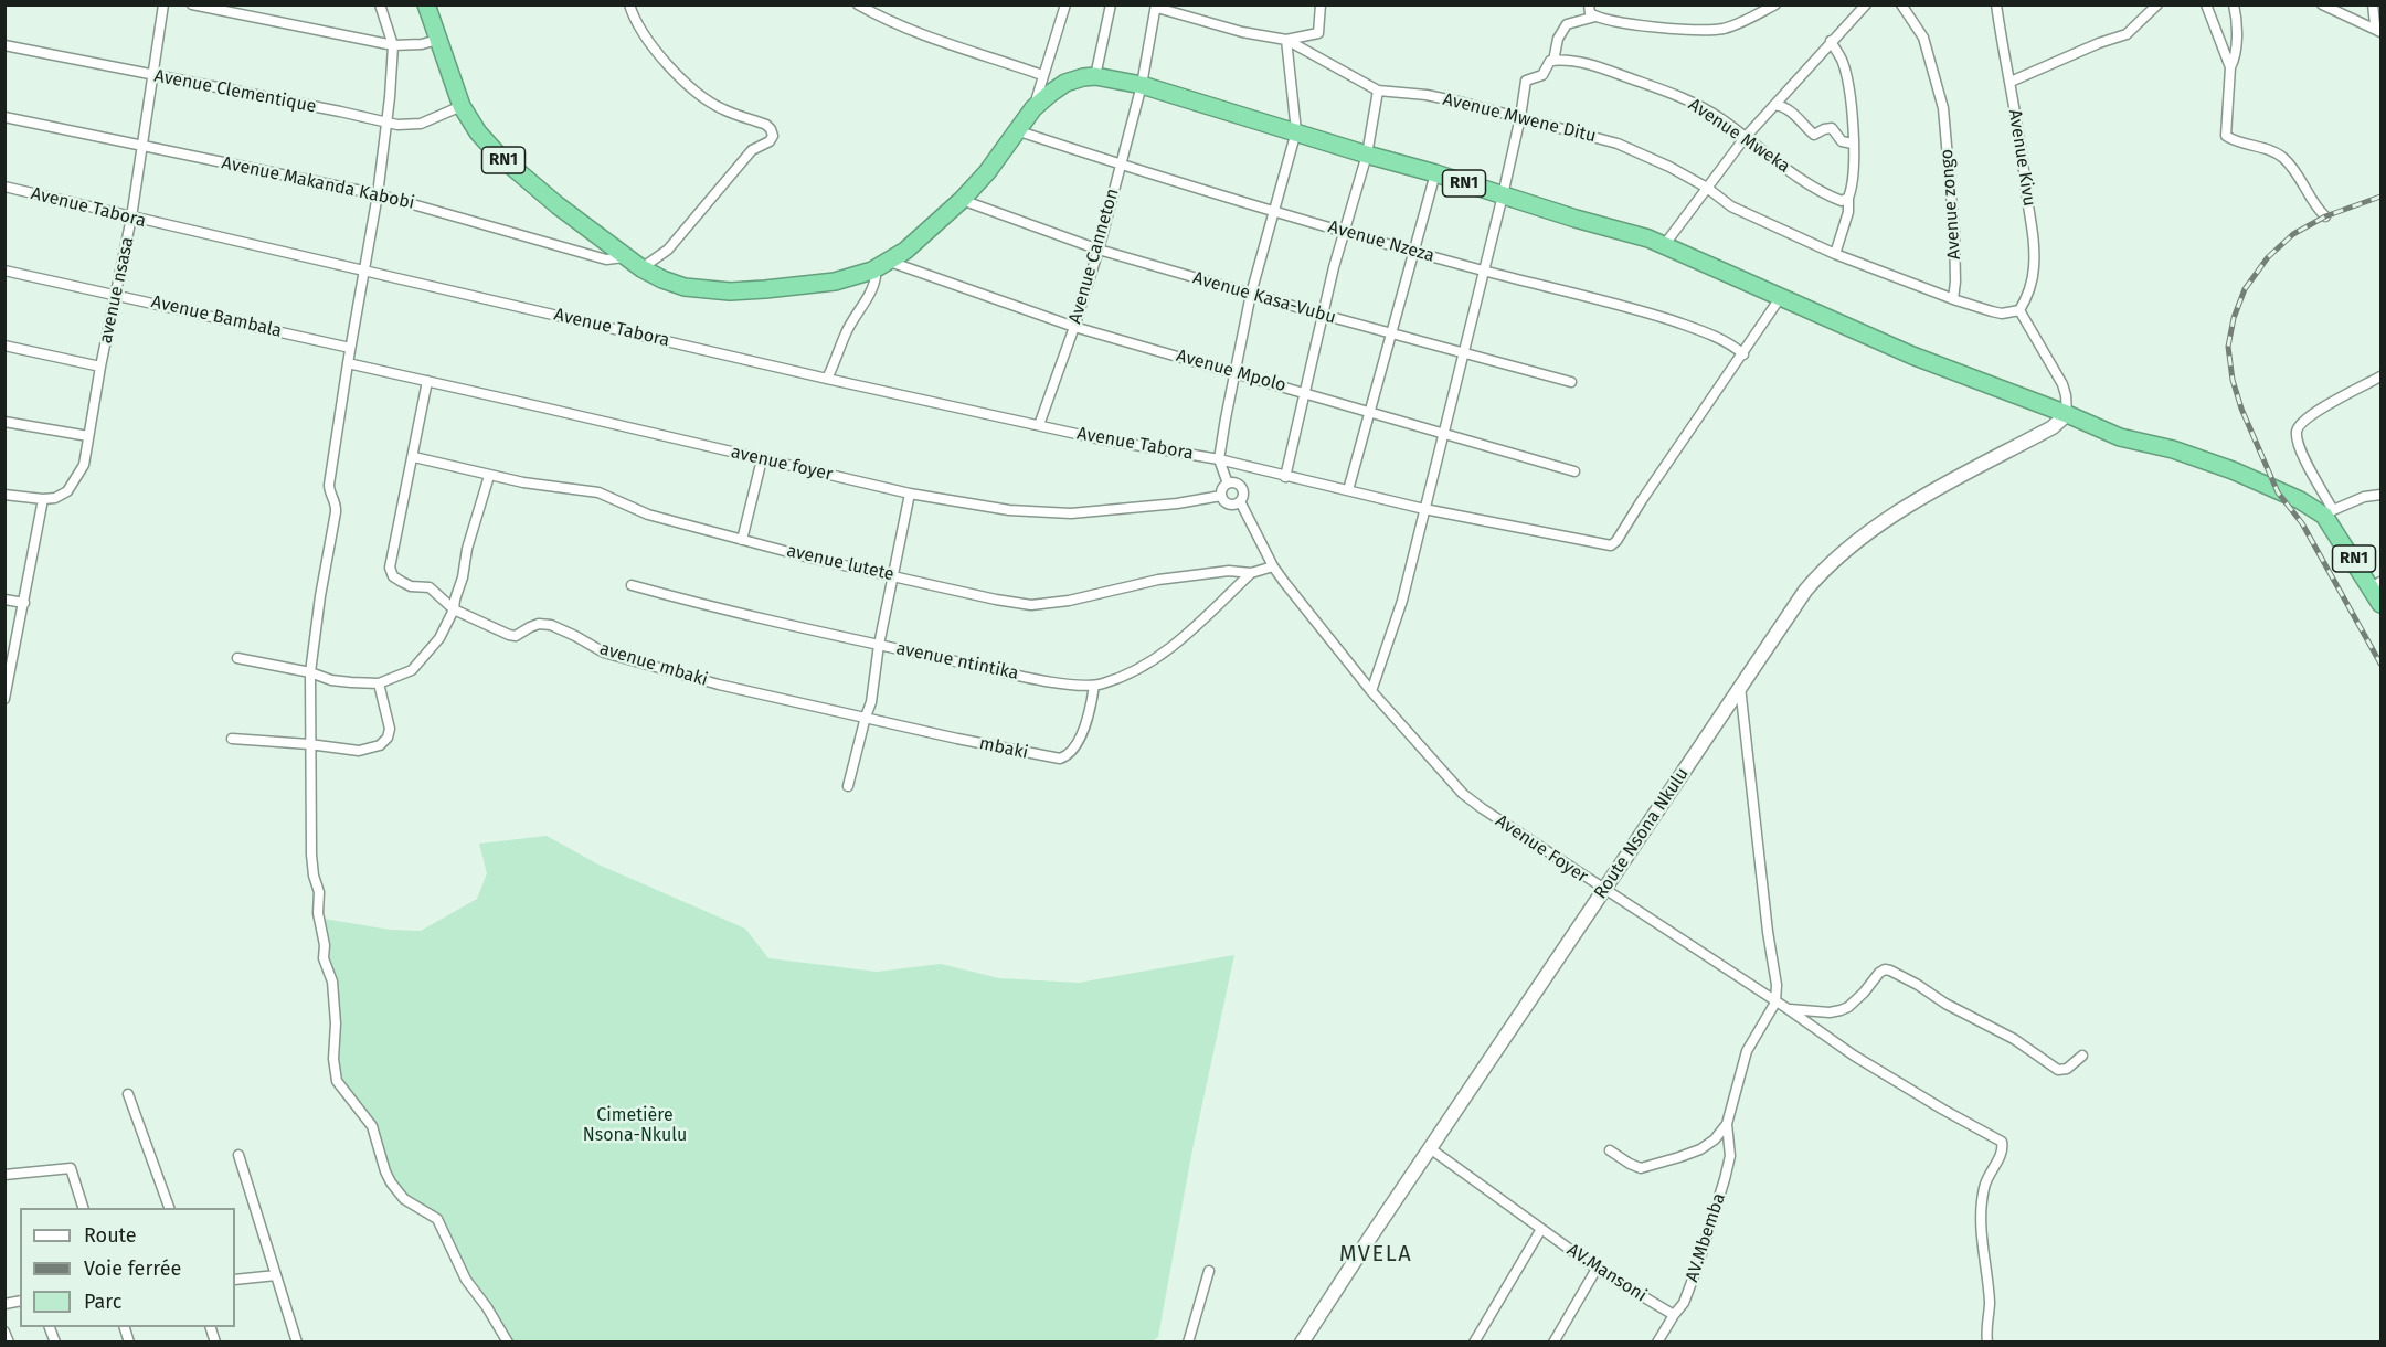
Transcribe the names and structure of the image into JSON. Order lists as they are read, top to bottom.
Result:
{
  "streets": {
    "highway": ["RN1"],
    "street": [
      "Avenue Clementique",
      "Avenue Mwene Ditu",
      "Avenue Mweka",
      "Avenue Kivu",
      "Avenue Makanda Kabobi",
      "Avenue zongo",
      "Avenue Tabora",
      "Avenue Nzeza",
      "Avenue Canneton",
      "avenue nsasa",
      "Avenue Kasa-Vubu",
      "Avenue Bambala",
      "Avenue Mpolo",
      "avenue foyer",
      "avenue lutete",
      "avenue ntintika",
      "avenue mbaki",
      "mbaki",
      "Route Nsona Nkulu",
      "Avenue Foyer",
      "AV.Mbemba",
      "AV.Mansoni"
    ]
  },
  "crossings": [
    ["Avenue Clementique", "RN1"],
    ["Avenue Clementique", "avenue nsasa"],
    ["Avenue Mwene Ditu", "Avenue Kivu"],
    ["Avenue Mwene Ditu", "Avenue zongo"],
    ["RN1", "Avenue Makanda Kabobi"],
    ["RN1", "Avenue Nzeza"],
    ["RN1", "Avenue Canneton"],
    ["RN1", "Avenue Kasa-Vubu"],
    ["RN1", "Avenue Mpolo"],
    ["RN1", "Route Nsona Nkulu"],
    ["Avenue Makanda Kabobi", "avenue nsasa"],
    ["Avenue Tabora", "Avenue Nzeza"],
    ["Avenue Tabora", "Avenue Canneton"],
    ["Avenue Tabora", "avenue nsasa"],
    ["Avenue Tabora", "avenue foyer"],
    ["Avenue Tabora", "Avenue Foyer"],
    ["Avenue Nzeza", "Avenue Canneton"],
    ["Avenue Canneton", "Avenue Kasa-Vubu"],
    ["Avenue Canneton", "Avenue Mpolo"],
    ["avenue nsasa", "Avenue Bambala"],
    ["avenue foyer", "Avenue Foyer"],
    ["avenue lutete", "avenue ntintika"],
    ["avenue lutete", "avenue mbaki"],
    ["avenue lutete", "Avenue Foyer"],
    ["avenue ntintika", "mbaki"],
    ["avenue mbaki", "mbaki"],
    ["Route Nsona Nkulu", "Avenue Foyer"],
    ["Route Nsona Nkulu", "AV.Mansoni"],
    ["AV.Mbemba", "AV.Mansoni"]
  ],
  "districts": ["MVELA"],
  "parks": ["Cimetière Nsona-Nkulu"],
  "legend": ["Route", "Voie ferrée", "Parc"]
}
